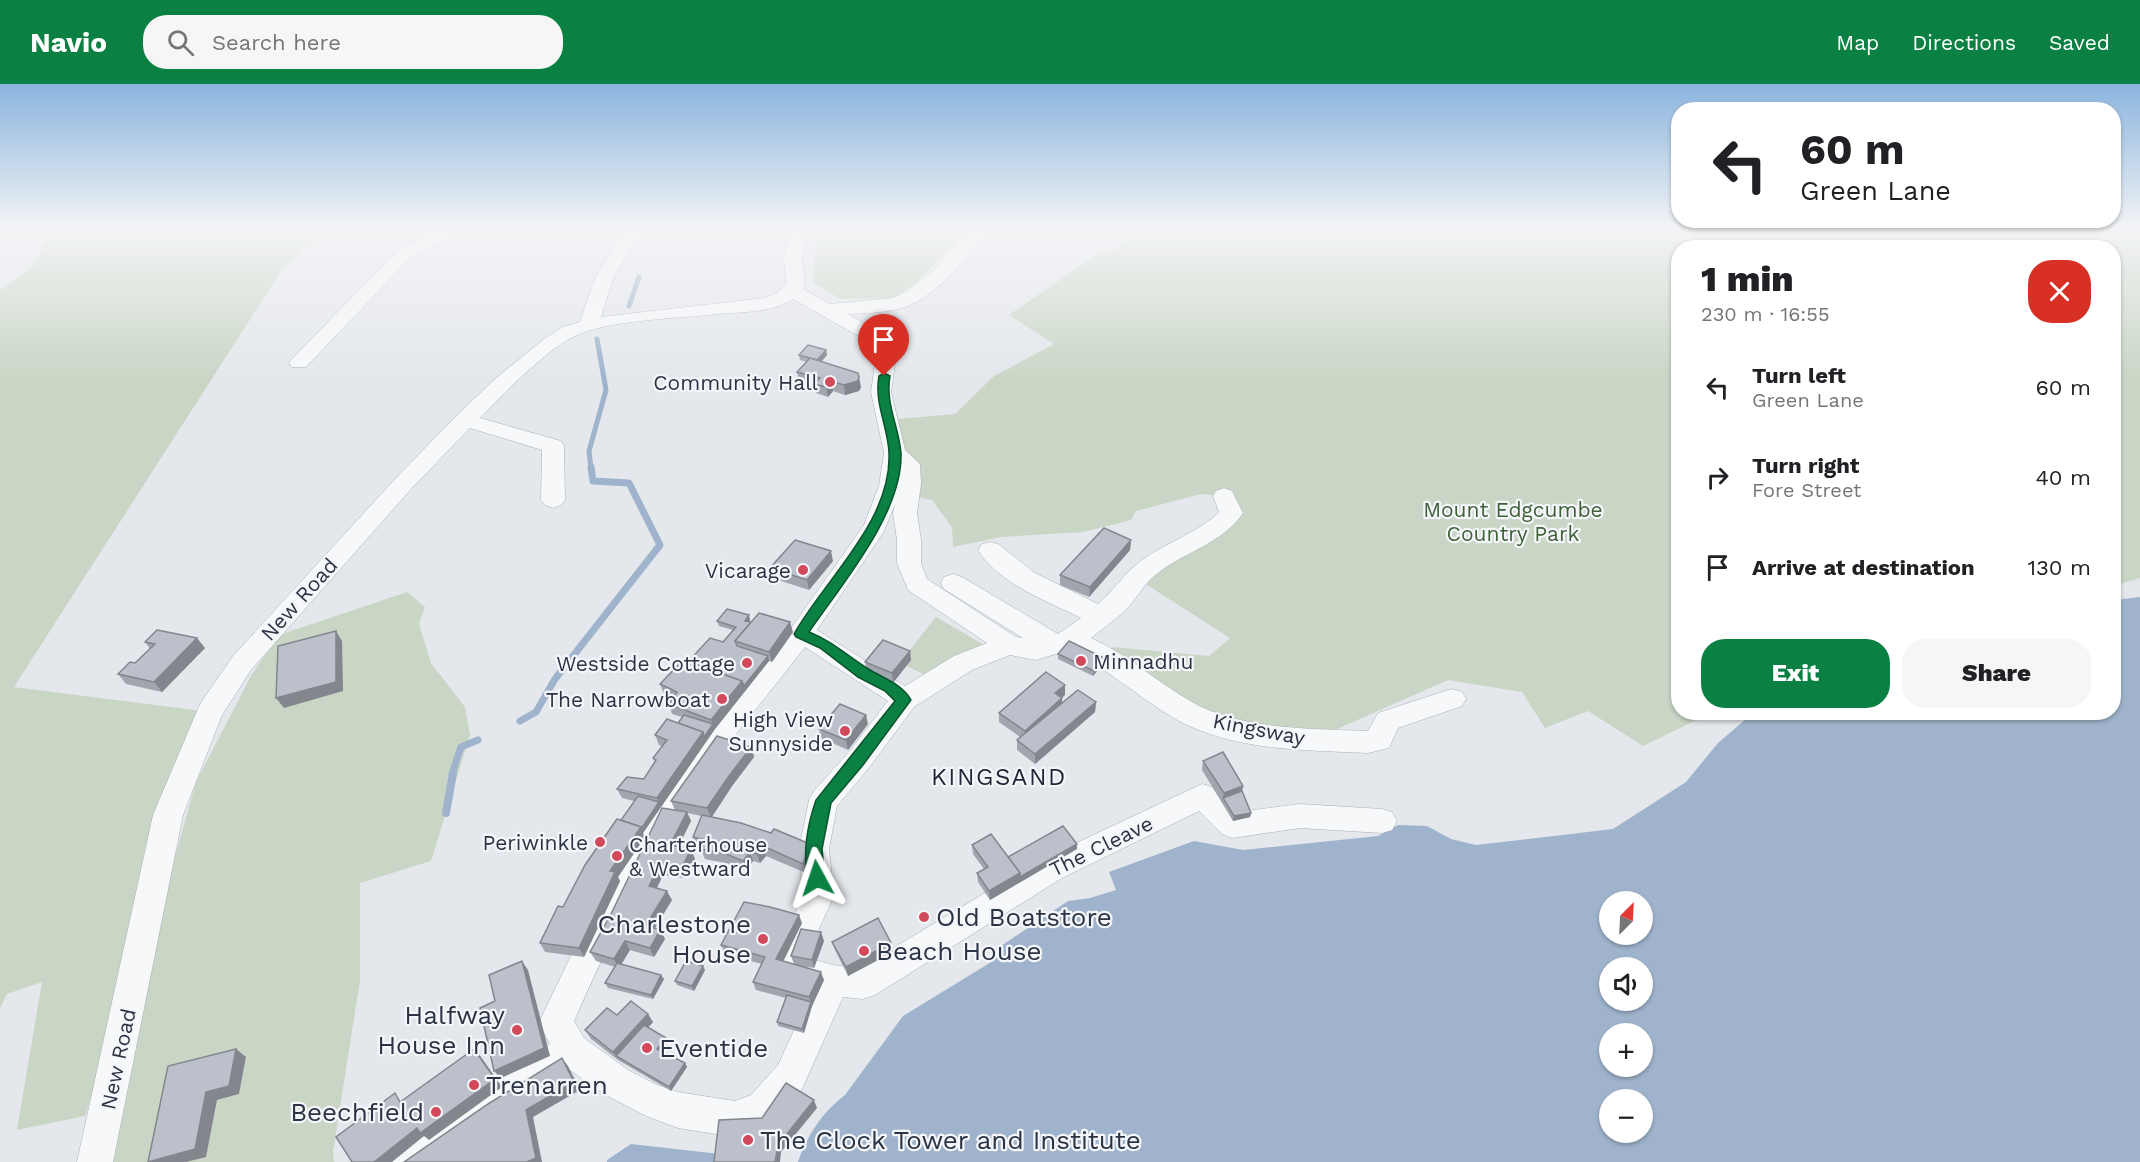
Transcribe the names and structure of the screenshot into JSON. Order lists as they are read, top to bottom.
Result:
{
  "streets": {
    "street": ["New Road", "Kingsway", "The Cleave"]
  },
  "districts": ["KINGSAND"],
  "parks": ["Mount Edgcumbe Country Park"],
  "places": [
    "Community Hall",
    "Vicarage",
    "Minnadhu",
    "Westside Cottage",
    "The Narrowboat",
    "High View Sunnyside",
    "Periwinkle",
    "Charterhouse & Westward",
    "Old Boatstore",
    "Charlestone House",
    "Beach House",
    "Halfway House Inn",
    "Eventide",
    "Trenarren",
    "Beechfield",
    "The Clock Tower and Institute"
  ],
  "north": "top right",
  "page": {
    "header": "Navio",
    "search": "Search here",
    "nav": ["Map", "Directions", "Saved"],
    "turn": ["60 m", "Green Lane"],
    "heading": ["1 min", "230 m · 16:55"],
    "list": [
      {
        "name": "Turn left",
        "note": "Green Lane",
        "value": "60 m"
      },
      {
        "name": "Turn right",
        "note": "Fore Street",
        "value": "40 m"
      },
      {
        "name": "Arrive at destination",
        "value": "130 m"
      }
    ],
    "buttons": ["Exit", "Share"],
    "map_buttons": ["+", "−"]
  }
}
